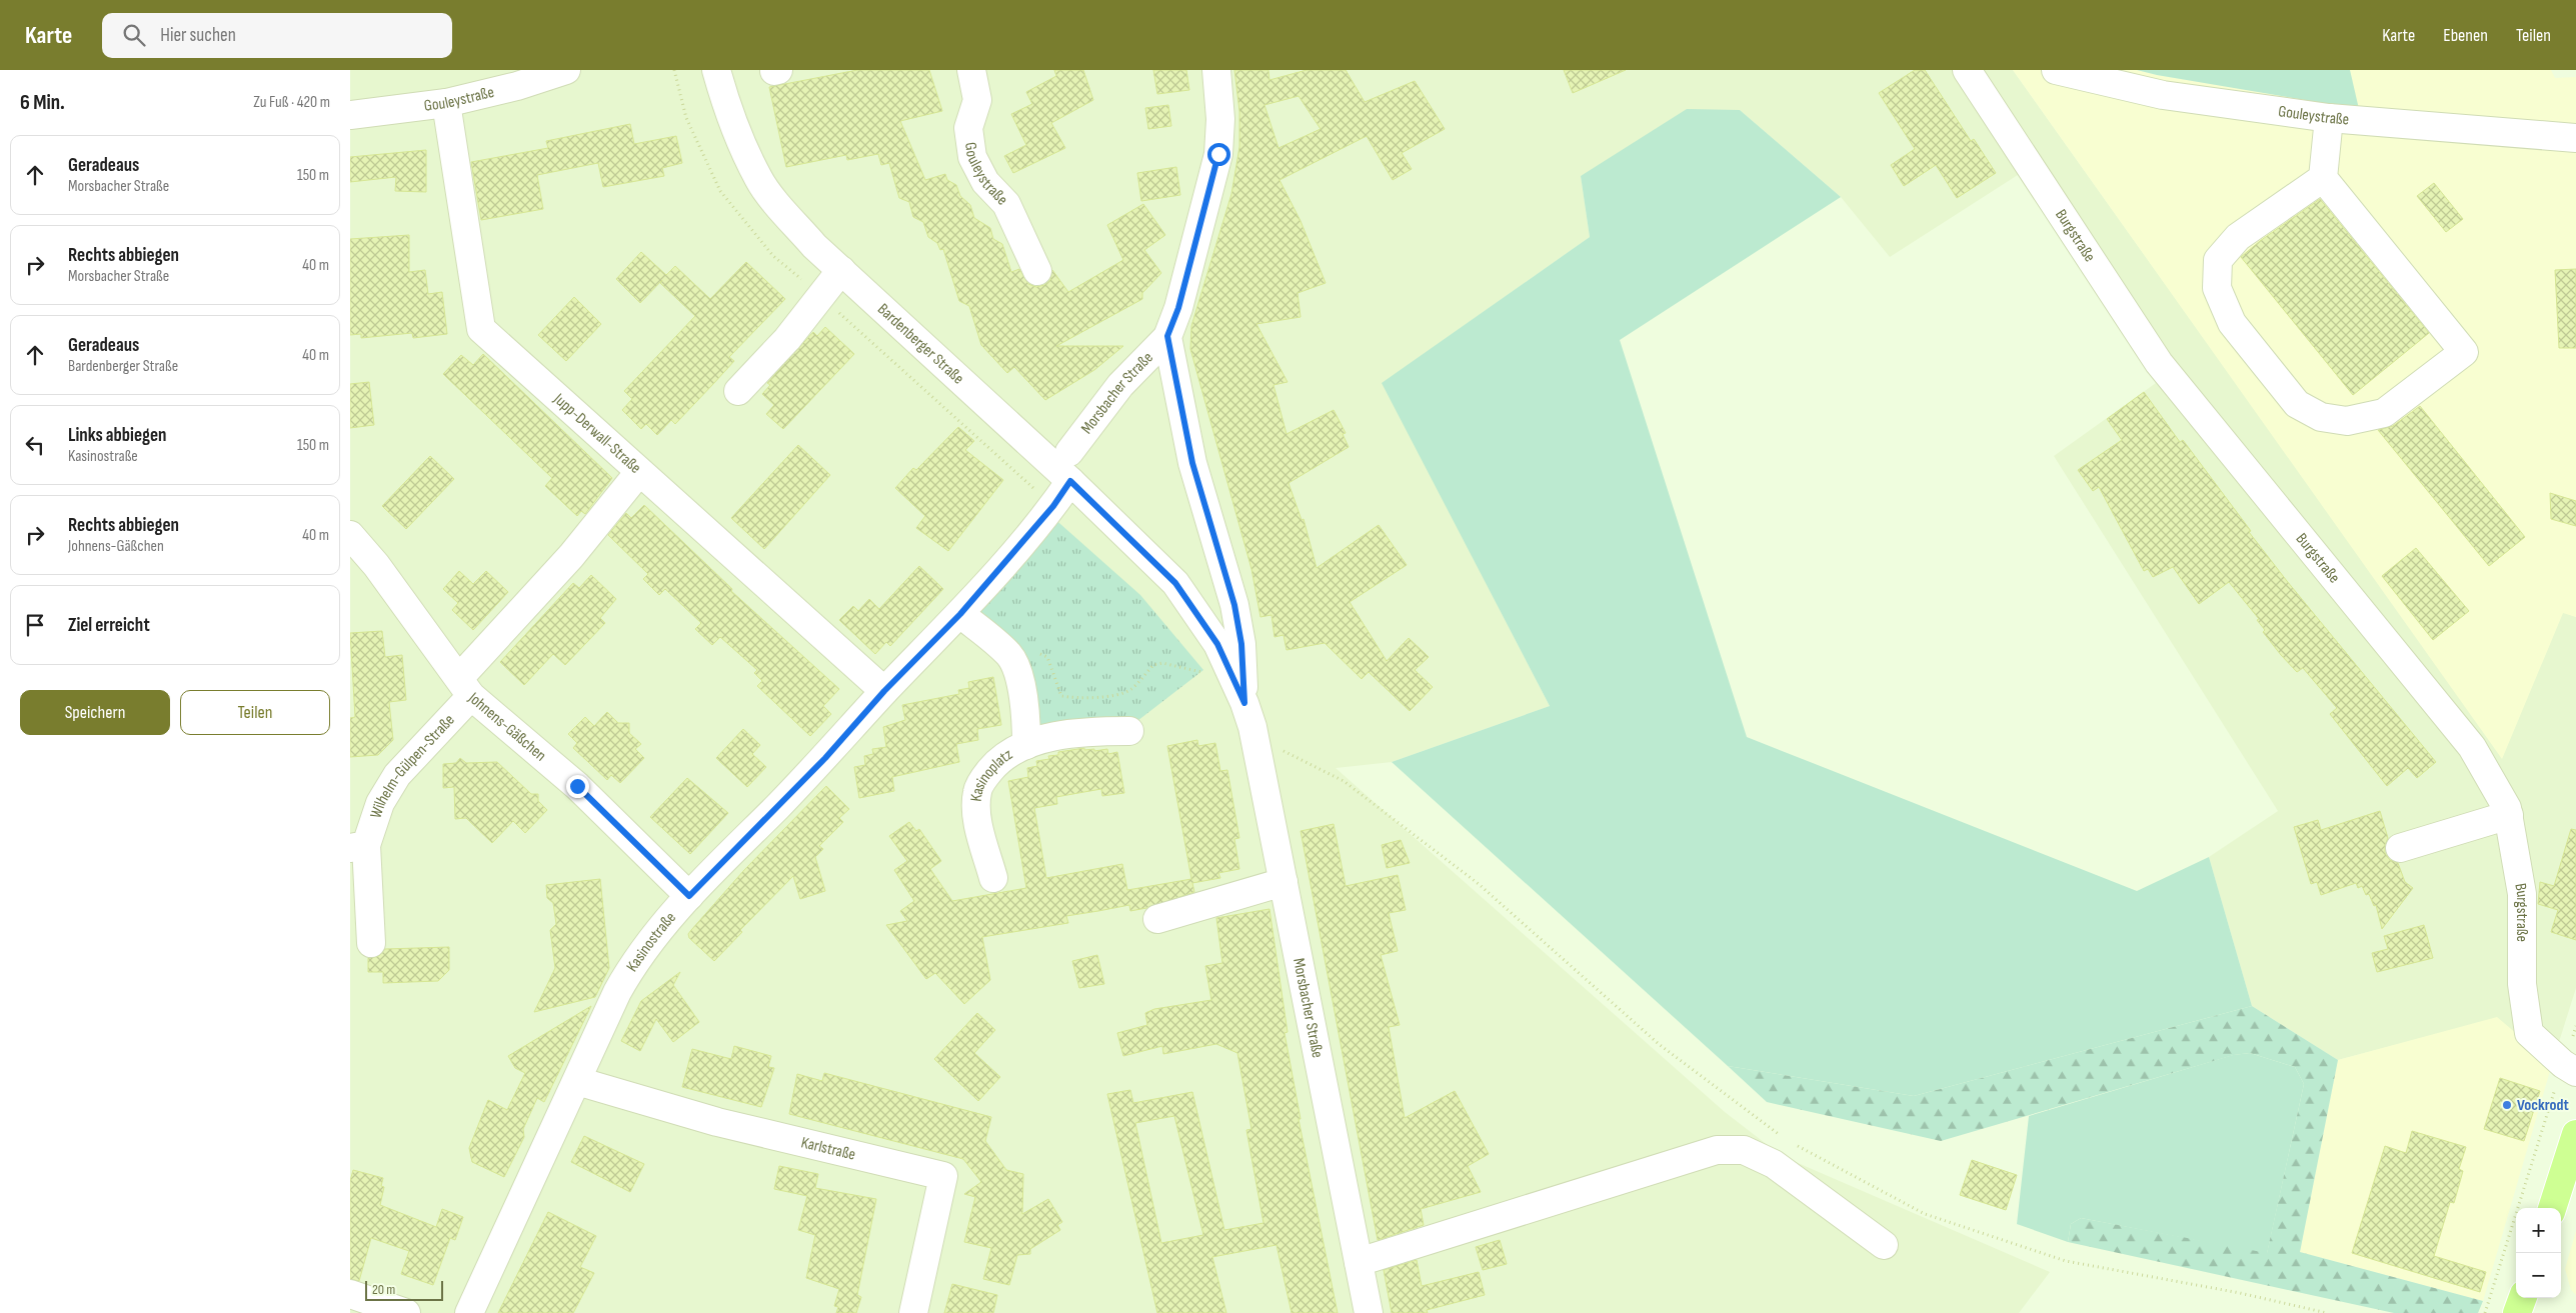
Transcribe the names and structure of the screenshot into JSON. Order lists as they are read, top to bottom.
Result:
{
  "streets": {
    "street": [
      "Gouleystraße",
      "Burgstraße",
      "Bardenberger Straße",
      "Morsbacher Straße",
      "Jupp-Derwall-Straße",
      "Johnens-Gäßchen",
      "Wilhelm-Gülpen-Straße",
      "Kasinoplatz",
      "Kasinostraße",
      "Karlstraße"
    ]
  },
  "crossings": [
    ["Gouleystraße", "Jupp-Derwall-Straße"],
    ["Bardenberger Straße", "Morsbacher Straße"],
    ["Bardenberger Straße", "Kasinostraße"],
    ["Jupp-Derwall-Straße", "Wilhelm-Gülpen-Straße"],
    ["Jupp-Derwall-Straße", "Kasinostraße"],
    ["Johnens-Gäßchen", "Wilhelm-Gülpen-Straße"],
    ["Johnens-Gäßchen", "Kasinostraße"],
    ["Kasinoplatz", "Kasinostraße"],
    ["Kasinostraße", "Karlstraße"]
  ],
  "places": ["Vockrodt"],
  "scale_bar": "20 m",
  "page": {
    "header": "Karte",
    "search": "Hier suchen",
    "nav": ["Karte", "Ebenen", "Teilen"],
    "heading": ["6 Min.", "Zu Fuß · 420 m"],
    "list": [
      ["Geradeaus", "Morsbacher Straße", "150 m"],
      ["Rechts abbiegen", "Morsbacher Straße", "40 m"],
      ["Geradeaus", "Bardenberger Straße", "40 m"],
      ["Links abbiegen", "Kasinostraße", "150 m"],
      ["Rechts abbiegen", "Johnens-Gäßchen", "40 m"],
      "Ziel erreicht"
    ],
    "buttons": ["Speichern", "Teilen"],
    "map_buttons": ["+", "−"],
    "scale": "20 m"
  }
}
